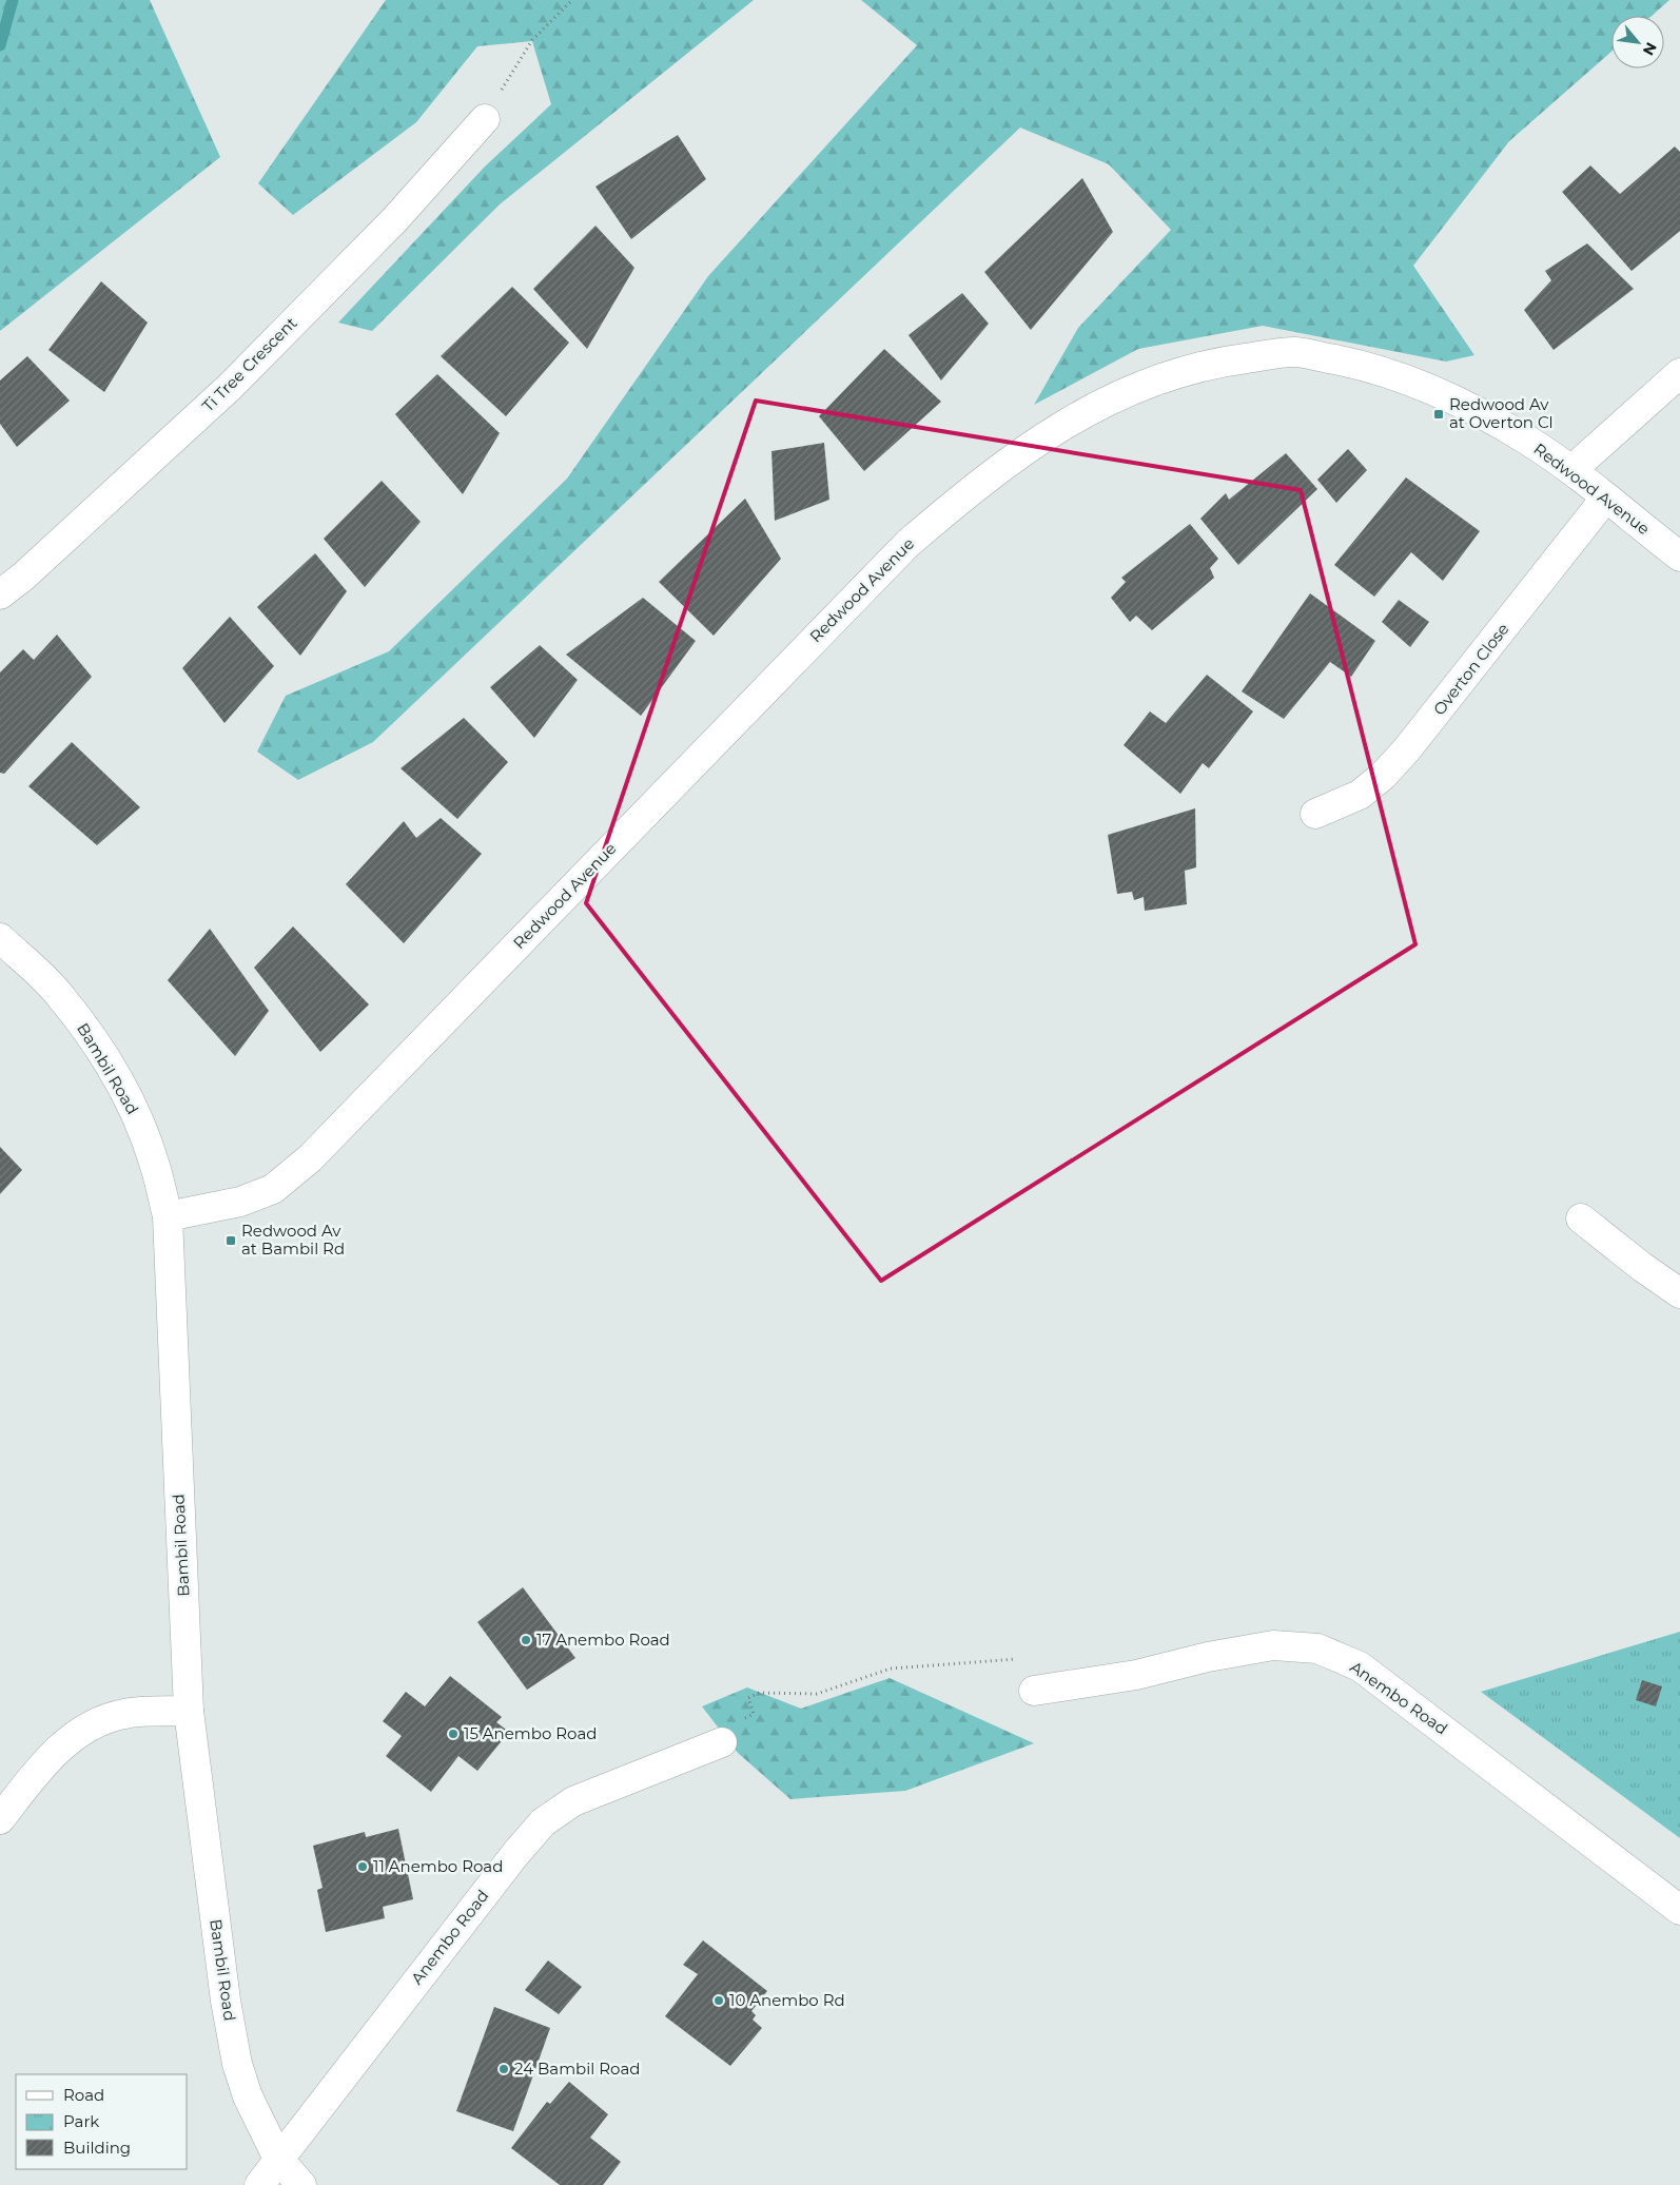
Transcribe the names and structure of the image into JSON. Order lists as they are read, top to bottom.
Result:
{
  "streets": {
    "street": [
      "Ti Tree Crescent",
      "Redwood Avenue",
      "Overton Close",
      "Bambil Road",
      "Anembo Road"
    ]
  },
  "crossings": [
    ["Redwood Avenue", "Overton Close"],
    ["Redwood Avenue", "Bambil Road"],
    ["Bambil Road", "Anembo Road"]
  ],
  "places": {
    "transit": ["Redwood Av at Overton Cl", "Redwood Av at Bambil Rd"],
    "other": [
      "17 Anembo Road",
      "15 Anembo Road",
      "11 Anembo Road",
      "10 Anembo Rd",
      "24 Bambil Road"
    ]
  },
  "legend": ["Road", "Park", "Building"],
  "north": "bottom right"
}
